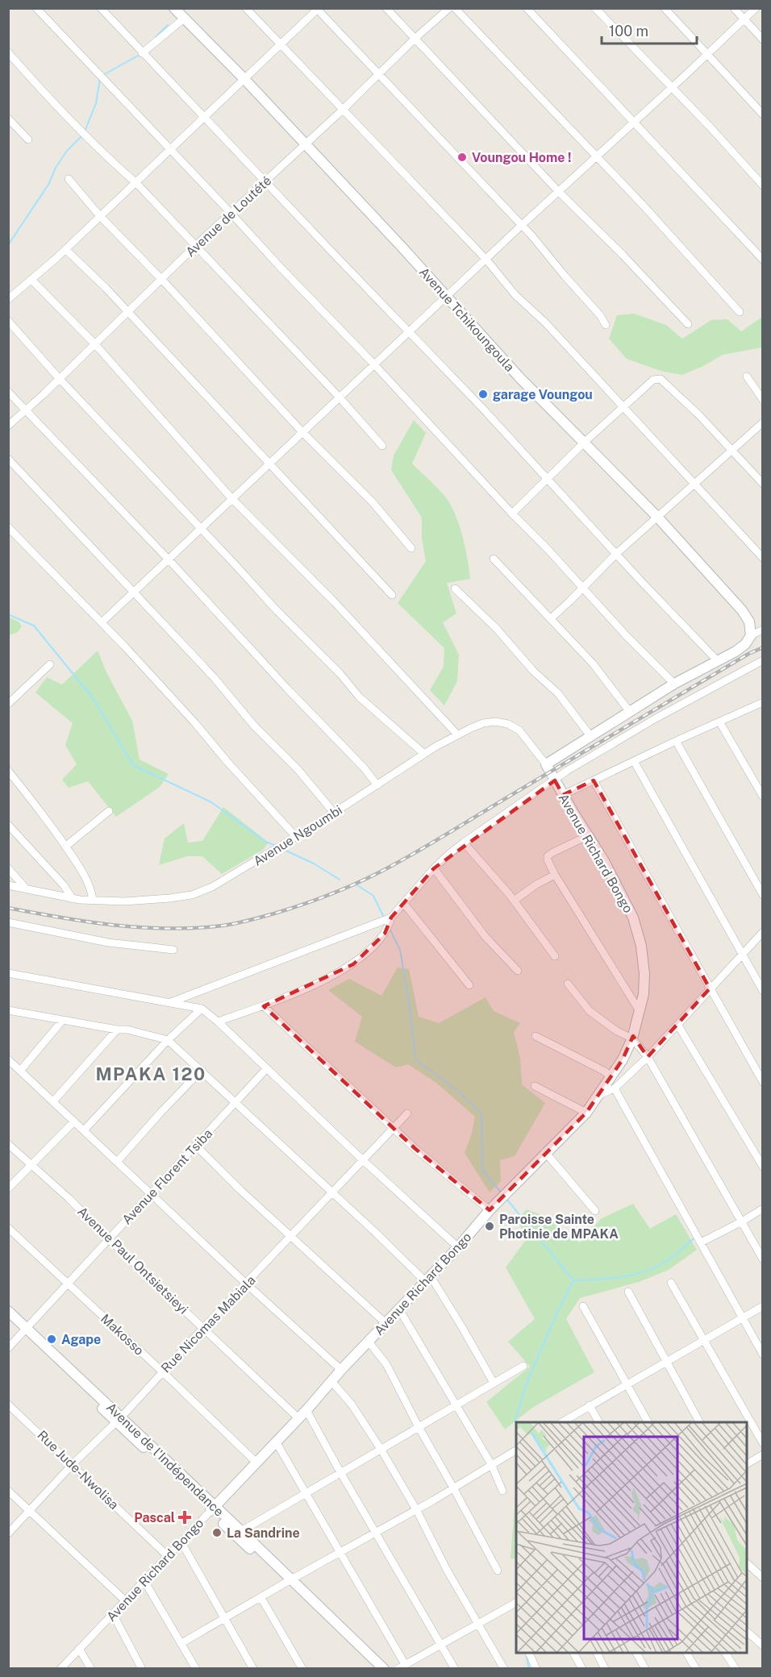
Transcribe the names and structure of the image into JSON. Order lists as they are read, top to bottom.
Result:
{
  "streets": {
    "street": [
      "Avenue de Loutété",
      "Avenue Tchikoungoula",
      "Avenue Ngoumbi",
      "Avenue Richard Bongo",
      "Avenue Florent Tsiba",
      "Avenue Paul Ontsietsieyi",
      "Rue Nicomas Mabiala",
      "Makosso",
      "Avenue de l'Indépendance",
      "Rue Jude-Nwolisa"
    ]
  },
  "crossings": [
    ["Avenue de Loutété", "Avenue Tchikoungoula"],
    ["Avenue Ngoumbi", "Avenue Richard Bongo"],
    ["Avenue Richard Bongo", "Avenue Paul Ontsietsieyi"],
    ["Avenue Richard Bongo", "Makosso"],
    ["Avenue Richard Bongo", "Avenue de l'Indépendance"],
    ["Avenue Richard Bongo", "Rue Jude-Nwolisa"],
    ["Avenue Florent Tsiba", "Avenue Paul Ontsietsieyi"],
    ["Avenue Florent Tsiba", "Makosso"],
    ["Avenue Florent Tsiba", "Avenue de l'Indépendance"],
    ["Avenue Paul Ontsietsieyi", "Rue Nicomas Mabiala"],
    ["Rue Nicomas Mabiala", "Makosso"],
    ["Rue Nicomas Mabiala", "Avenue de l'Indépendance"],
    ["Rue Nicomas Mabiala", "Rue Jude-Nwolisa"]
  ],
  "districts": ["MPAKA 120"],
  "places": {
    "other": [
      "Voungou Home !",
      "garage Voungou",
      "Paroisse Sainte Photinie de MPAKA",
      "Agape",
      "La Sandrine"
    ],
    "health": ["Pascal"]
  },
  "scale_bar": "100 m"
}
